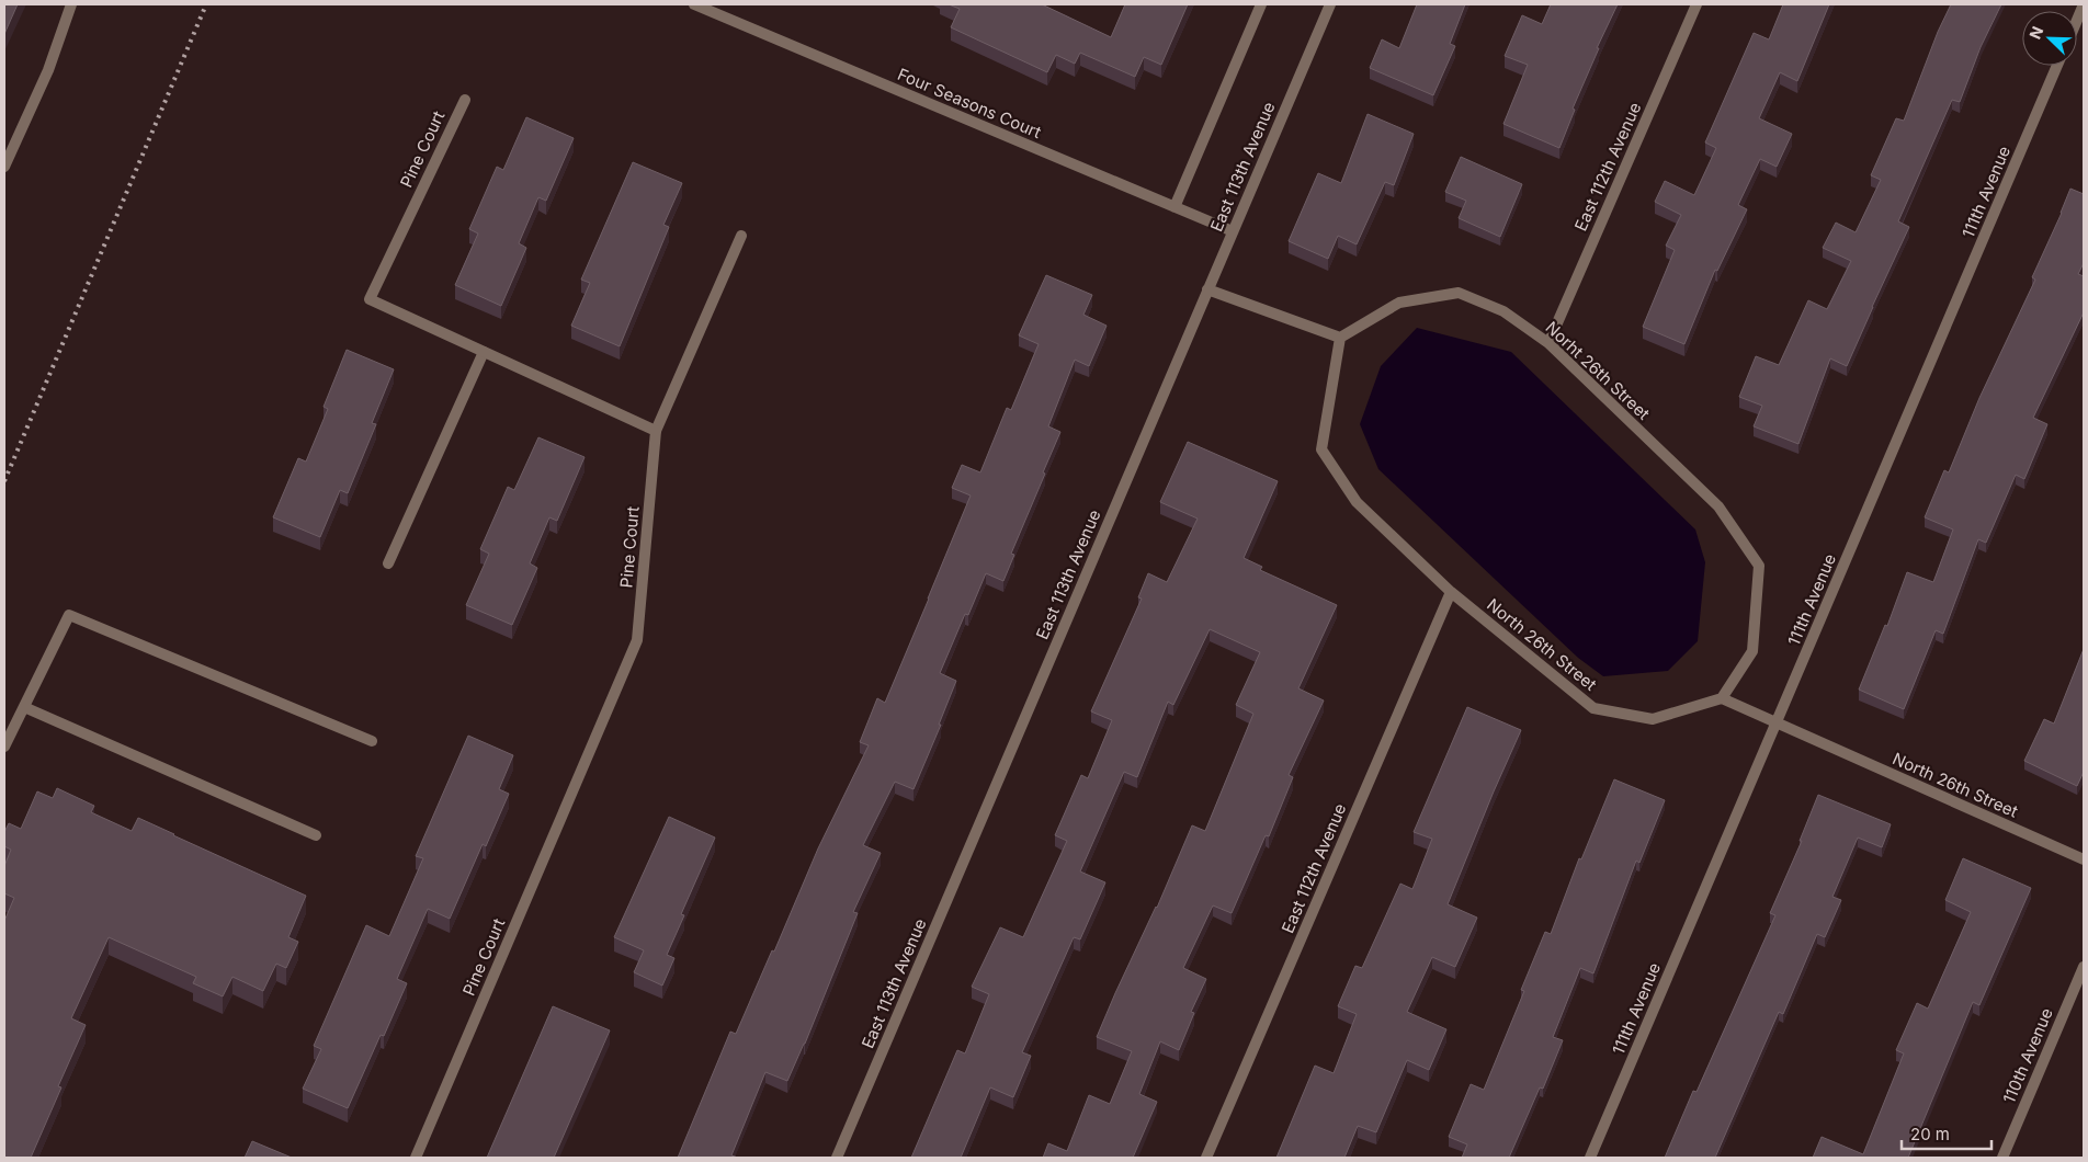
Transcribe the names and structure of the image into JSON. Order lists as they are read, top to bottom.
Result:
{
  "streets": {
    "street": [
      "Four Seasons Court",
      "Pine Court",
      "East 113th Avenue",
      "East 112th Avenue",
      "111th Avenue",
      "Norht 26th Street",
      "North 26th Street",
      "110th Avenue"
    ]
  },
  "crossings": [
    ["Four Seasons Court", "East 113th Avenue"],
    ["East 112th Avenue", "Norht 26th Street"],
    ["East 112th Avenue", "North 26th Street"],
    ["111th Avenue", "North 26th Street"],
    ["Norht 26th Street", "North 26th Street"]
  ],
  "scale_bar": "20 m",
  "north": "top left"
}
